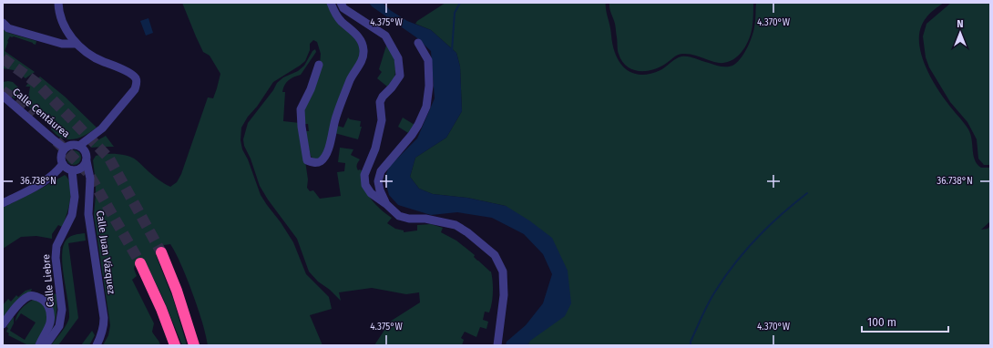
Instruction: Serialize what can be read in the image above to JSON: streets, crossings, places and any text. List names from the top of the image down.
{
  "streets": {
    "street": ["Calle Centáurea", "Calle Juan Vázquez", "Calle Liebre"]
  },
  "crossings": [
    ["Calle Centáurea", "Calle Juan Vázquez"],
    ["Calle Centáurea", "Calle Liebre"],
    ["Calle Juan Vázquez", "Calle Liebre"]
  ],
  "scale_bar": "100 m",
  "north": "top",
  "coordinates": ["4.375°W", "4.370°W", "36.738°N"]
}
